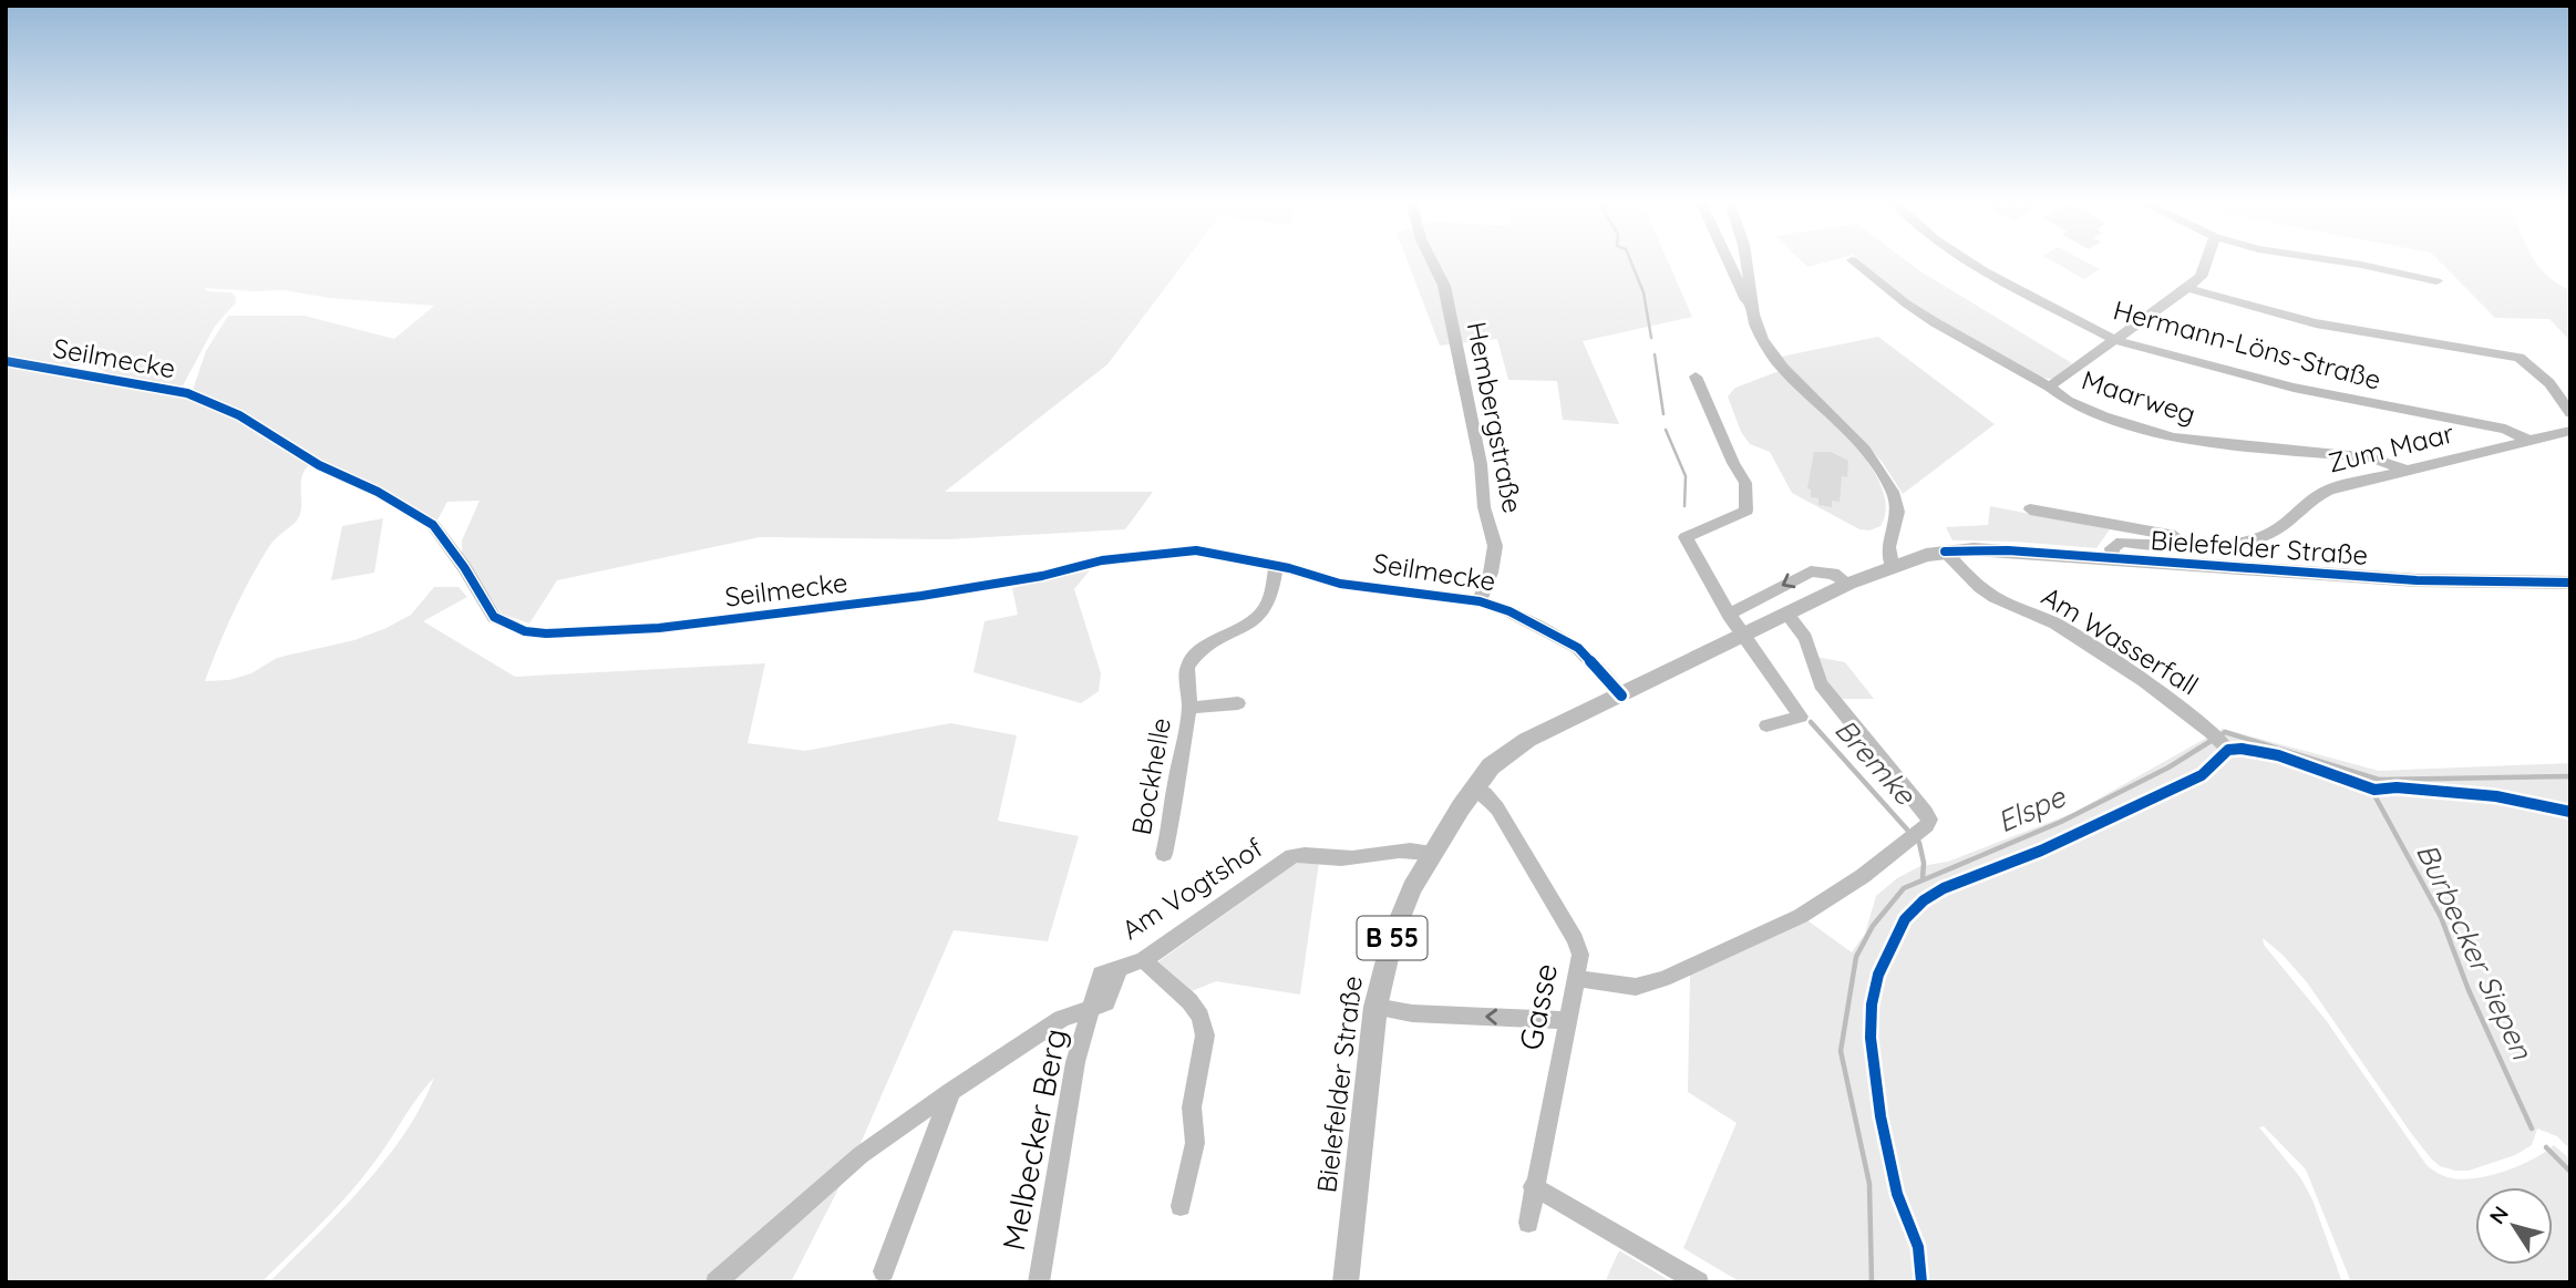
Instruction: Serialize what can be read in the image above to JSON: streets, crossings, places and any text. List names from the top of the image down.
{
  "streets": {
    "main road": ["Bielefelder Straße", "B 55"],
    "street": [
      "Hermann-Löns-Straße",
      "Seilmecke",
      "Maarweg",
      "Hembergstraße",
      "Zum Maar",
      "Am Wasserfall",
      "Bockhelle",
      "Am Vogtshof",
      "Gasse",
      "Melbecker Berg"
    ]
  },
  "crossings": [
    ["Hermann-Löns-Straße", "Zum Maar"],
    ["Seilmecke", "Hembergstraße"],
    ["Seilmecke", "Bielefelder Straße"],
    ["Seilmecke", "Bockhelle"],
    ["Maarweg", "Zum Maar"],
    ["Zum Maar", "Bielefelder Straße"],
    ["Bielefelder Straße", "Am Wasserfall"],
    ["Bielefelder Straße", "Am Vogtshof"],
    ["Bielefelder Straße", "Gasse"],
    ["Am Vogtshof", "Melbecker Berg"]
  ],
  "water": ["Bremke", "Elspe", "Burbecker Siepen"],
  "north": "top left"
}
